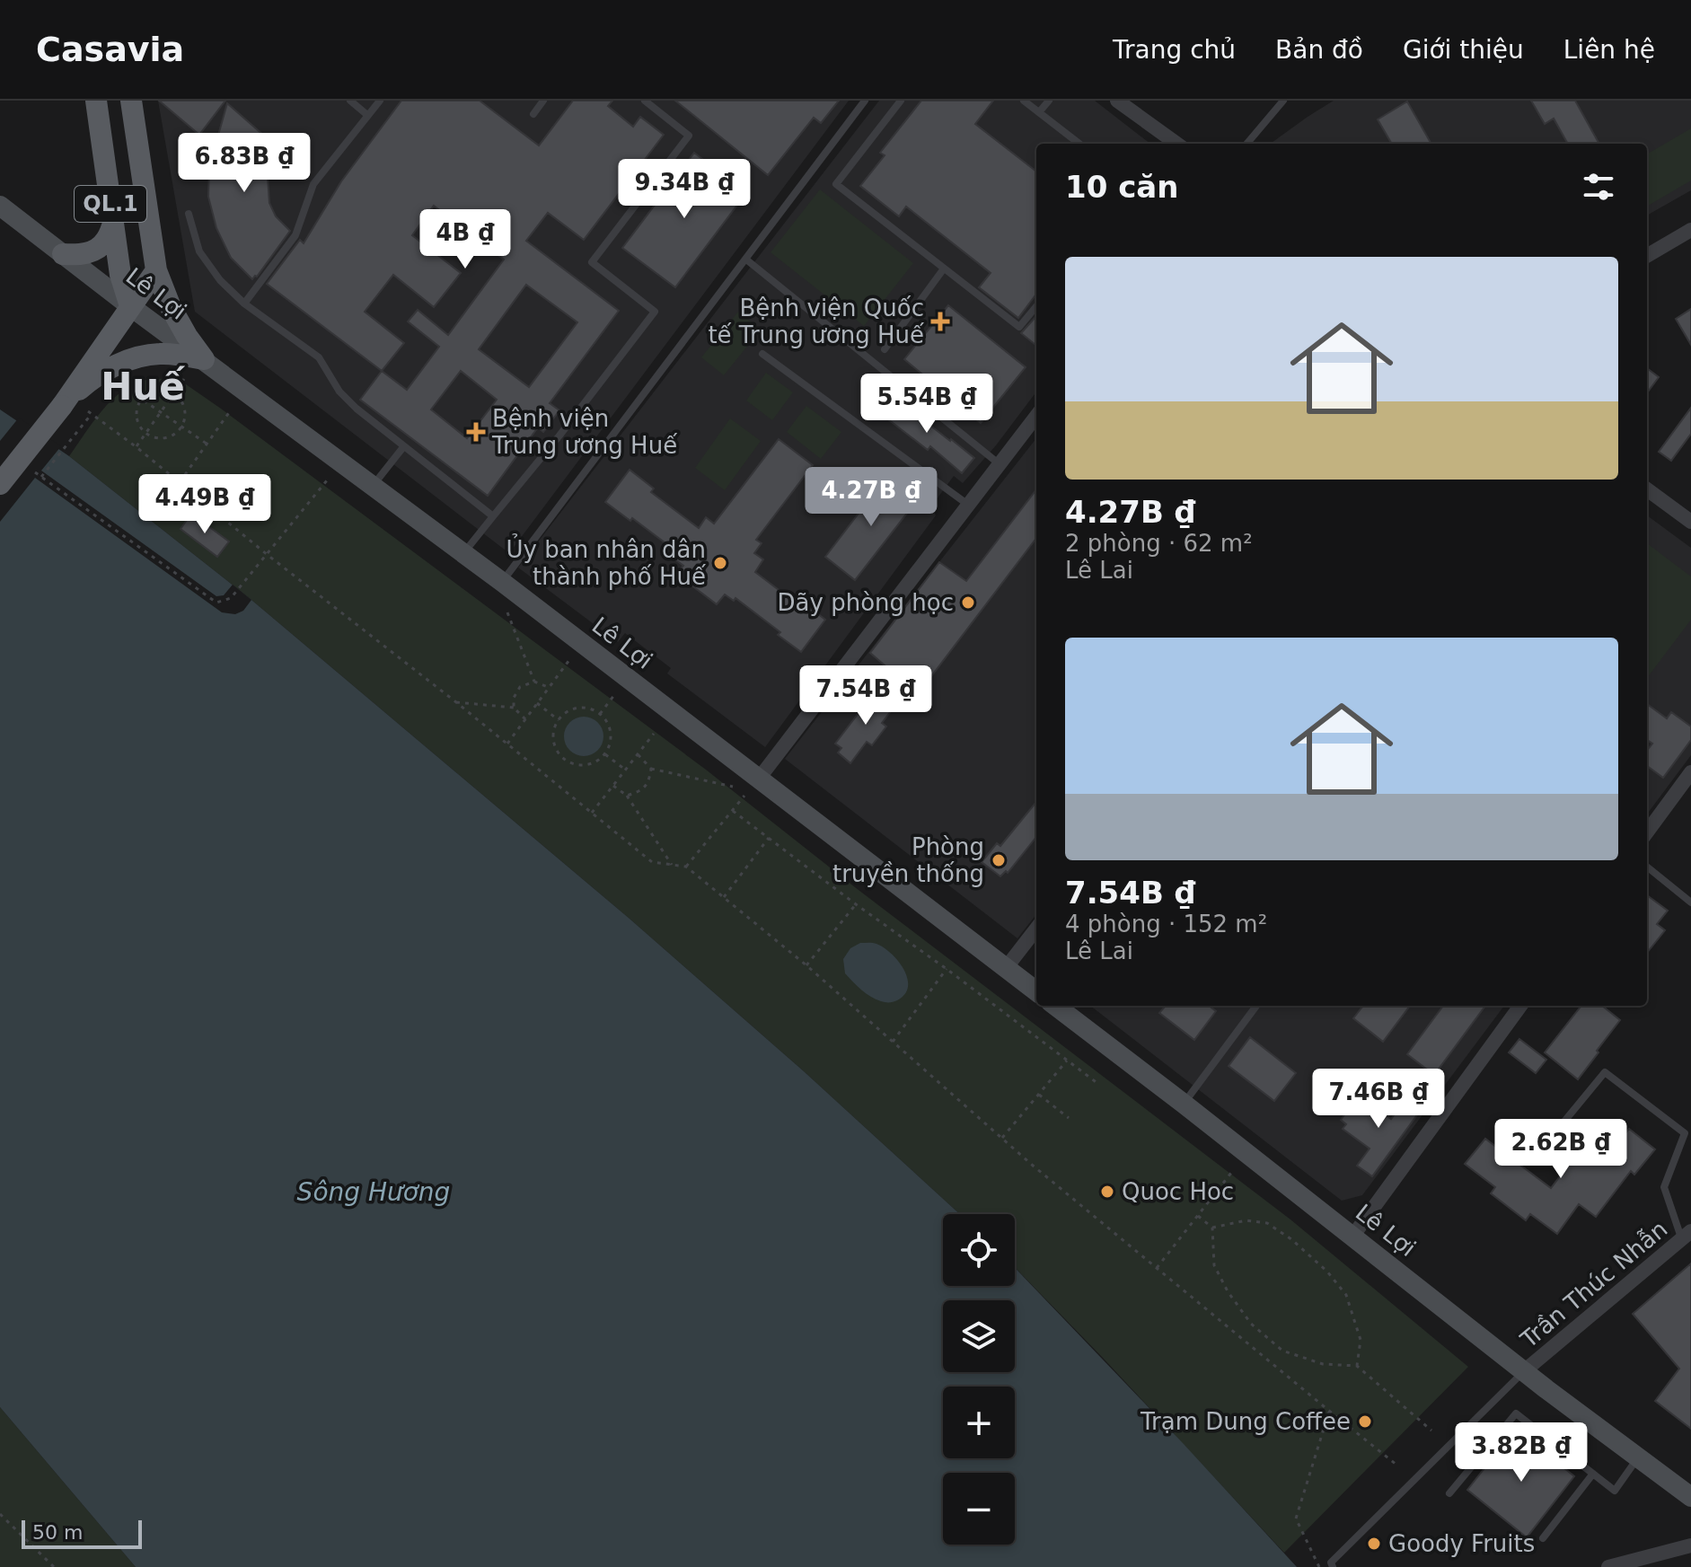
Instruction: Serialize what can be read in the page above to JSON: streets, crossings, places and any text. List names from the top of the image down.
{
  "streets": {
    "main road": ["QL.1", "Lê Lợi"],
    "street": ["Trần Thúc Nhẫn"]
  },
  "crossings": [
    ["QL.1", "Lê Lợi"],
    ["Lê Lợi", "Trần Thúc Nhẫn"]
  ],
  "districts": ["Huế"],
  "water": ["Sông Hương"],
  "places": {
    "health": ["Bệnh viện Quốc tế Trung ương Huế", "Bệnh viện Trung ương Huế"],
    "other": [
      "Ủy ban nhân dân thành phố Huế",
      "Dãy phòng học",
      "Phòng truyền thống",
      "Quoc Hoc",
      "Trạm Dung Coffee",
      "Goody Fruits"
    ]
  },
  "scale_bar": "50 m",
  "page": {
    "header": "Casavia",
    "nav": [
      "Trang chủ",
      "Bản đồ",
      "Giới thiệu",
      "Liên hệ"
    ],
    "price": [
      "6.83B ₫",
      "9.34B ₫",
      "4B ₫",
      "5.54B ₫",
      "4.27B ₫",
      "4.49B ₫",
      "7.54B ₫",
      "7.46B ₫",
      "2.62B ₫",
      "3.82B ₫"
    ],
    "heading": "10 căn",
    "list": [
      {
        "name": "4.27B ₫",
        "note": "2 phòng · 62 m² · Lê Lai"
      },
      {
        "name": "7.54B ₫",
        "note": "4 phòng · 152 m² · Lê Lai"
      }
    ],
    "map_buttons": ["+", "−"],
    "scale": "50 m"
  }
}
